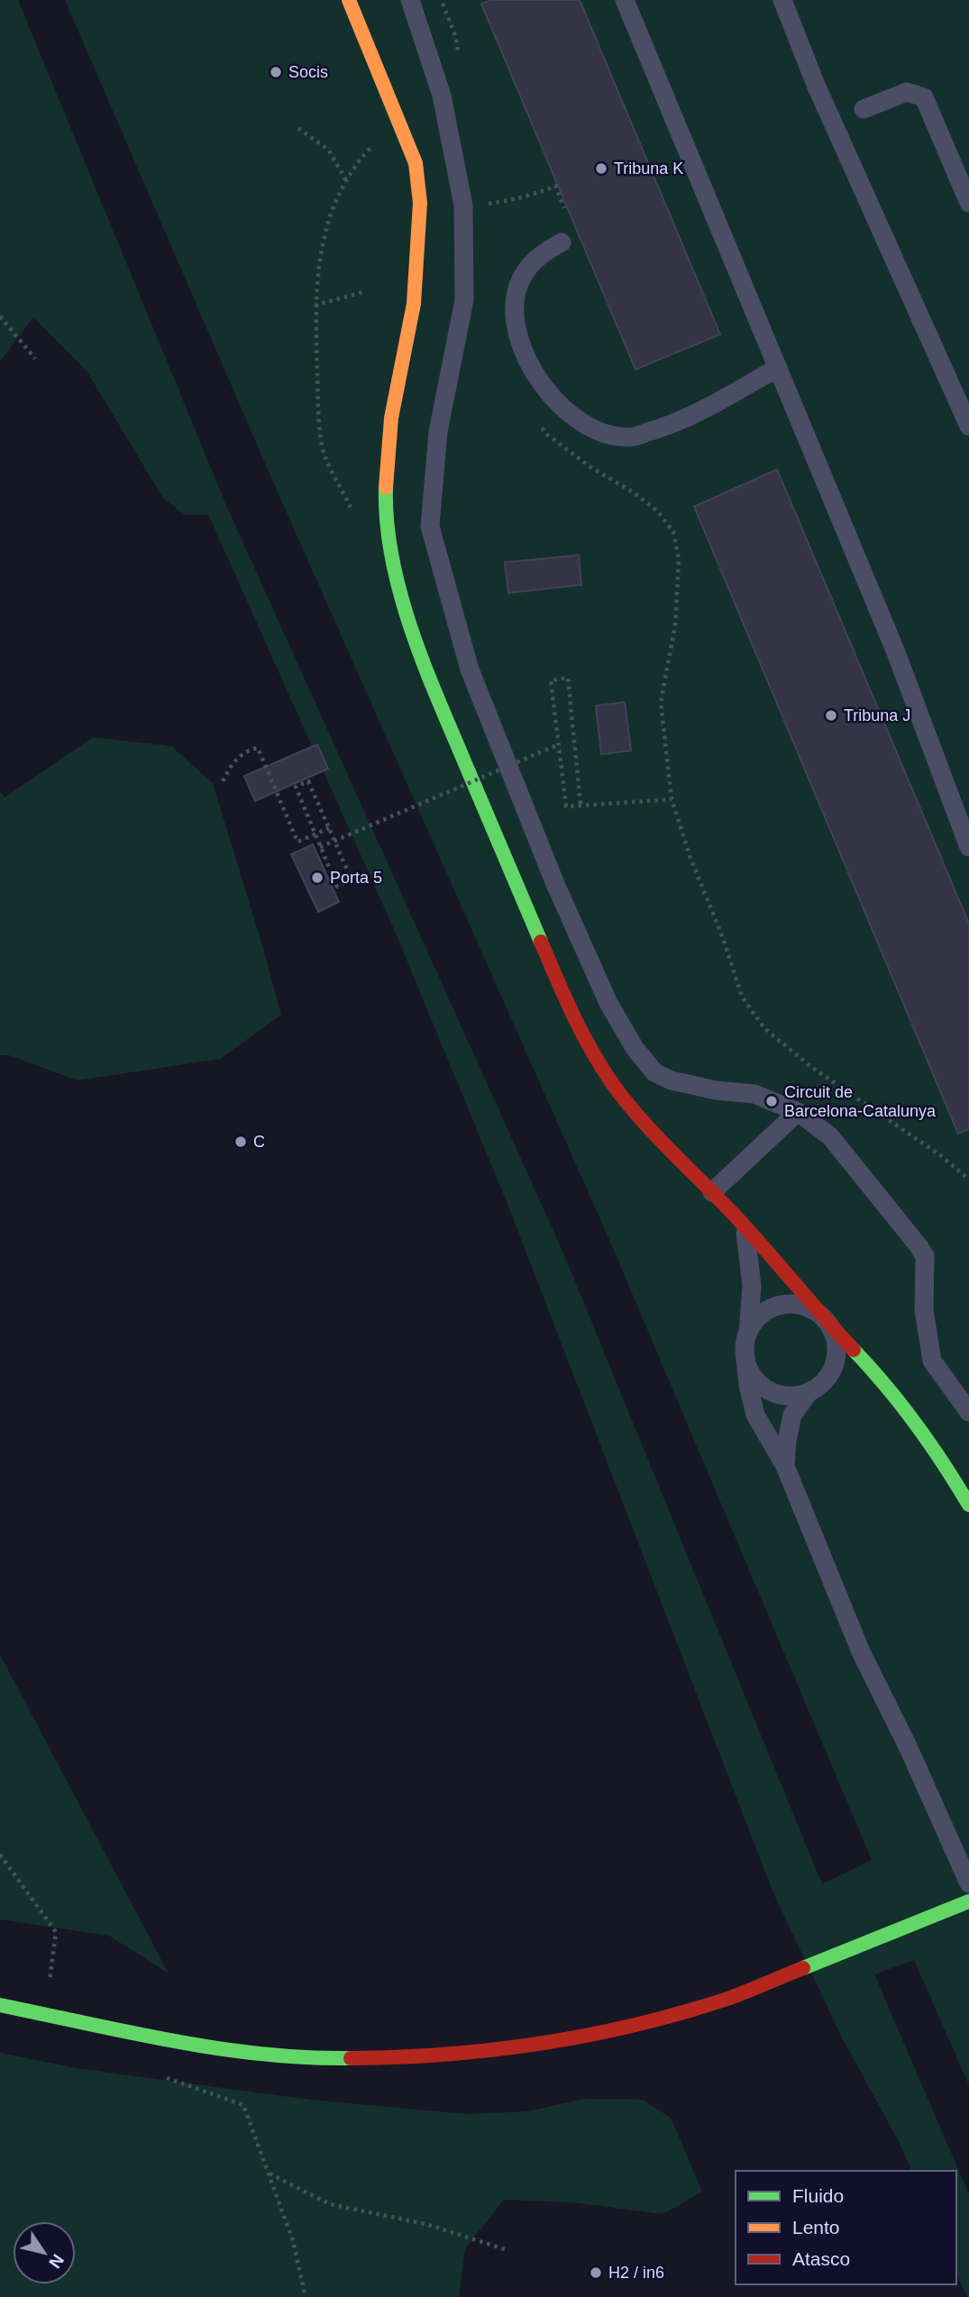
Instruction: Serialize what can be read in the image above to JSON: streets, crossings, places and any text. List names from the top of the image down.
{
  "places": [
    "Socis",
    "Tribuna K",
    "Tribuna J",
    "Porta 5",
    "Circuit de Barcelona-Catalunya",
    "C",
    "H2 / in6"
  ],
  "legend": ["Fluido", "Lento", "Atasco"],
  "north": "bottom right"
}
